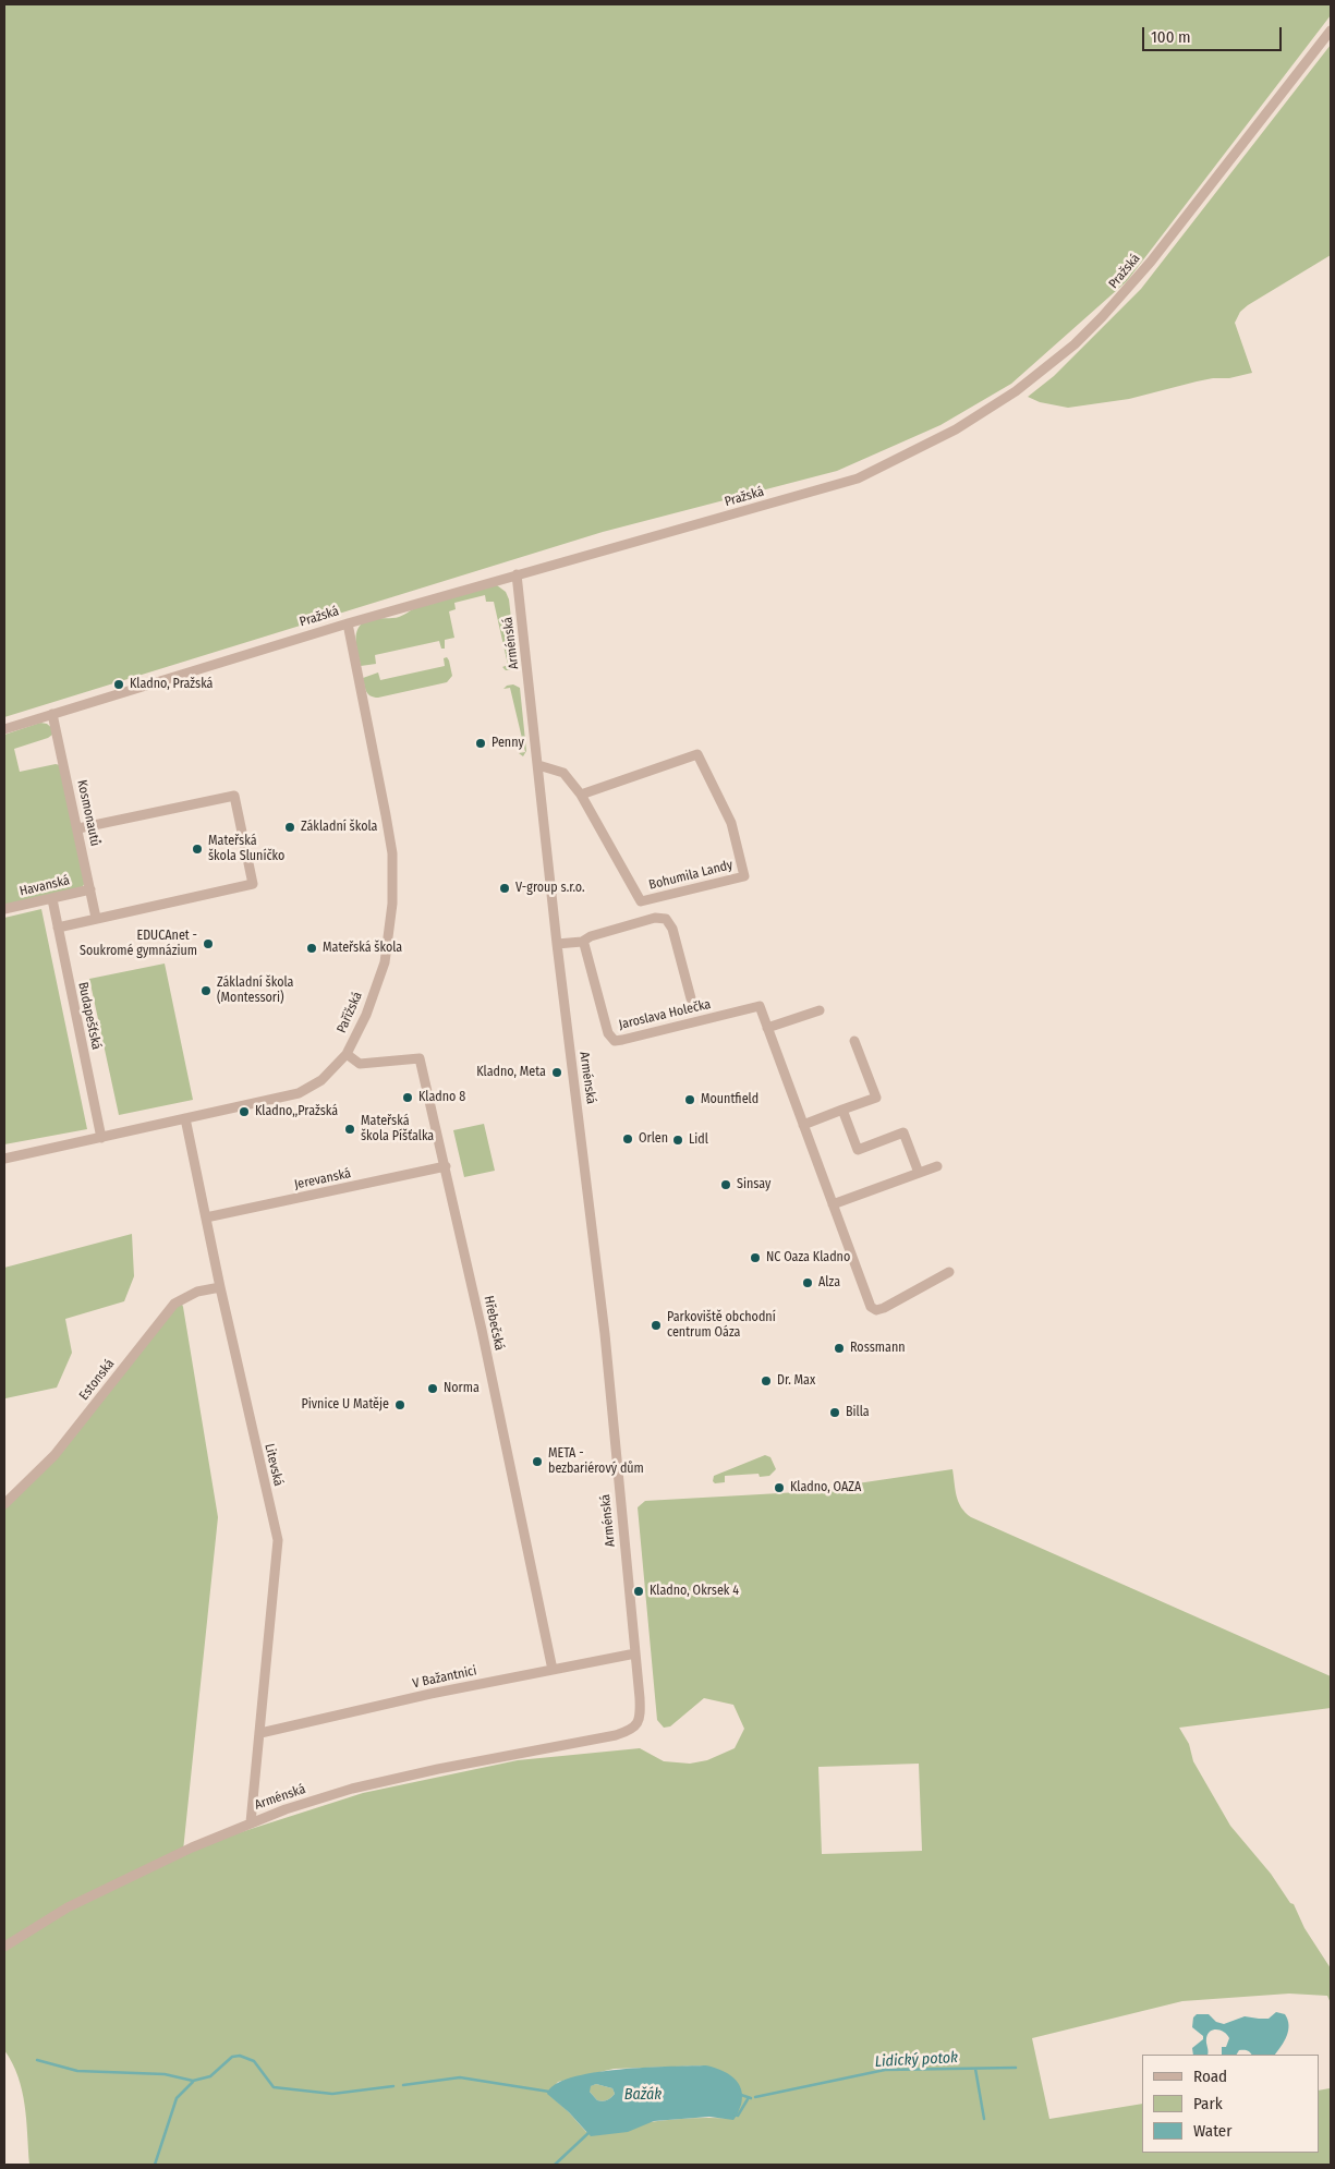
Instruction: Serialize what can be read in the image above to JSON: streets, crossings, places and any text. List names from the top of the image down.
{
  "streets": {
    "street": [
      "Pražská",
      "Arménská",
      "Kosmonautů",
      "Bohumila Landy",
      "Havanská",
      "Pařížská",
      "Jaroslava Holečka",
      "Budapešťská",
      "Jerevanská",
      "Hřebečská",
      "Estonská",
      "Litevská",
      "V Bažantnici"
    ]
  },
  "crossings": [
    ["Pražská", "Arménská"],
    ["Pražská", "Kosmonautů"],
    ["Pražská", "Pařížská"],
    ["Arménská", "Bohumila Landy"],
    ["Arménská", "Jaroslava Holečka"],
    ["Arménská", "Litevská"],
    ["Arménská", "V Bažantnici"],
    ["Kosmonautů", "Havanská"],
    ["Havanská", "Budapešťská"],
    ["Pařížská", "Budapešťská"],
    ["Pařížská", "Hřebečská"],
    ["Pařížská", "Litevská"],
    ["Jerevanská", "Hřebečská"],
    ["Jerevanská", "Litevská"],
    ["Hřebečská", "V Bažantnici"],
    ["Estonská", "Litevská"],
    ["Litevská", "V Bažantnici"]
  ],
  "water": ["Lidický potok", "Bažák"],
  "places": [
    "Kladno, Pražská",
    "Penny",
    "Základní škola",
    "Mateřská škola Sluníčko",
    "V-group s.r.o.",
    "EDUCAnet - Soukromé gymnázium",
    "Mateřská škola",
    "Základní škola (Montessori)",
    "Kladno, Meta",
    "Kladno 8",
    "Mountfield",
    "Kladno,,Pražská",
    "Mateřská škola Píšťalka",
    "Orlen",
    "Lidl",
    "Sinsay",
    "NC Oaza Kladno",
    "Alza",
    "Parkoviště obchodní centrum Oáza",
    "Rossmann",
    "Dr. Max",
    "Norma",
    "Pivnice U Matěje",
    "Billa",
    "META - bezbariérový dům",
    "Kladno, OAZA",
    "Kladno, Okrsek 4"
  ],
  "legend": ["Road", "Park", "Water"],
  "scale_bar": "100 m"
}
